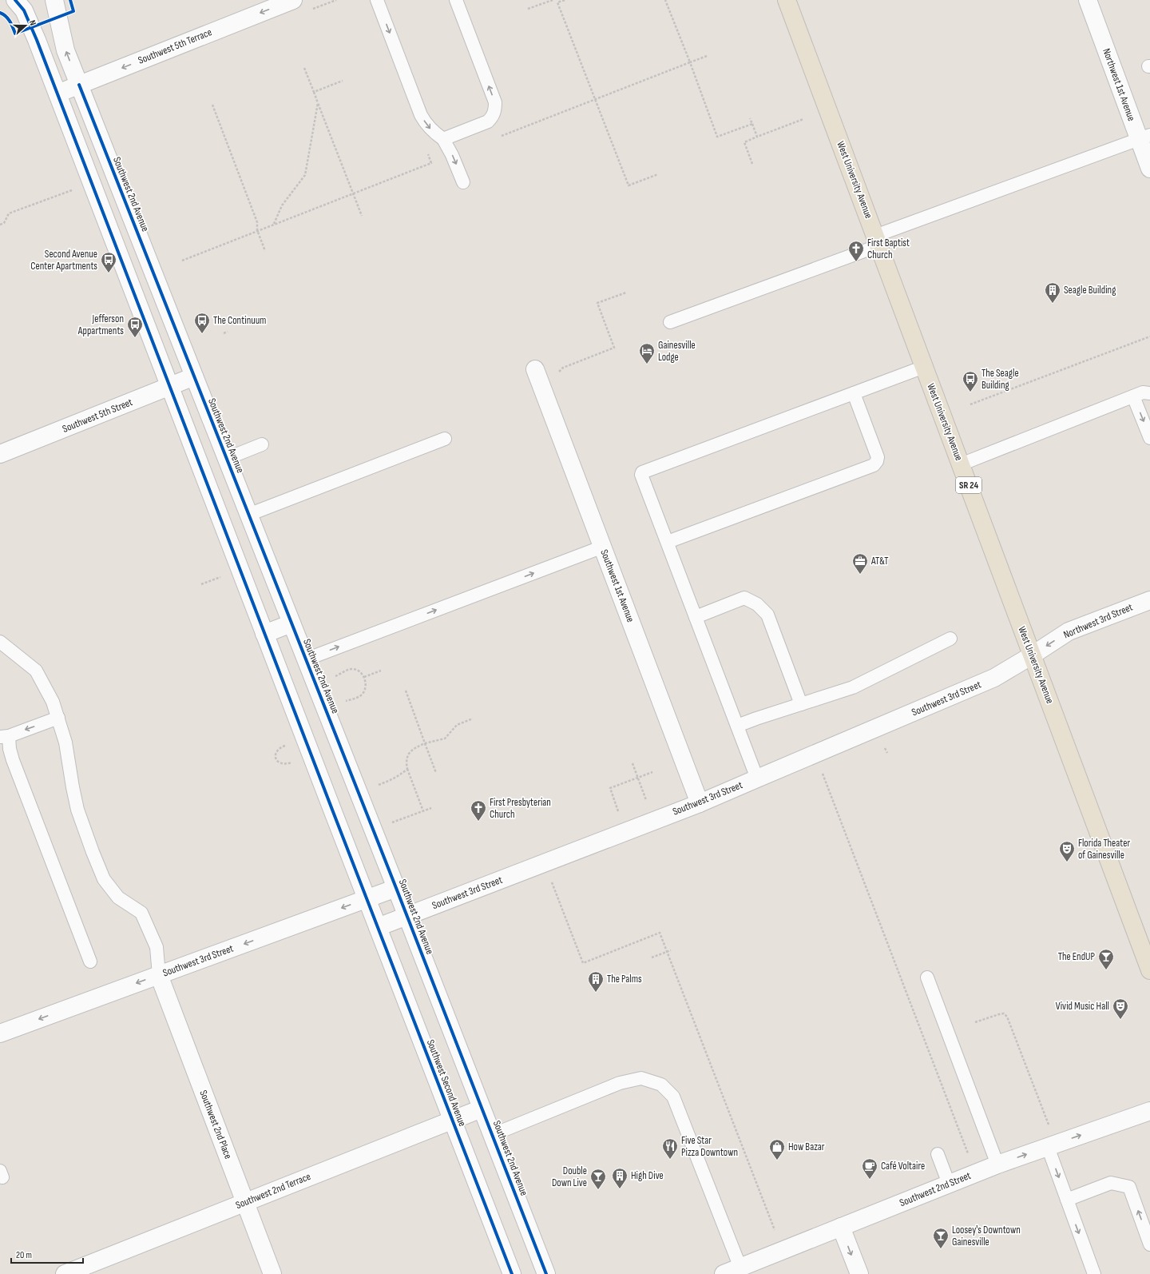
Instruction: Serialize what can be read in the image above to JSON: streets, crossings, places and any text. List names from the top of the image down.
{
  "streets": {
    "main road": ["West University Avenue", "SR 24"],
    "street": [
      "Southwest 5th Terrace",
      "Northwest 1st Avenue",
      "Southwest 2nd Avenue",
      "Southwest 5th Street",
      "Southwest 1st Avenue",
      "Northwest 3rd Street",
      "Southwest 3rd Street",
      "Southwest Second Avenue",
      "Southwest 2nd Place",
      "Southwest 2nd Street",
      "Southwest 2nd Terrace"
    ]
  },
  "crossings": [
    ["Southwest 5th Terrace", "Southwest 2nd Avenue"],
    ["West University Avenue", "Northwest 3rd Street"],
    ["West University Avenue", "Southwest 3rd Street"],
    ["Southwest 2nd Avenue", "Southwest 5th Street"],
    ["Southwest 2nd Avenue", "Southwest 3rd Street"],
    ["Southwest 2nd Avenue", "Southwest 2nd Terrace"],
    ["Southwest 1st Avenue", "Southwest 3rd Street"],
    ["Northwest 3rd Street", "Southwest 3rd Street"],
    ["Southwest 3rd Street", "Southwest Second Avenue"],
    ["Southwest 3rd Street", "Southwest 2nd Place"],
    ["Southwest Second Avenue", "Southwest 2nd Terrace"],
    ["Southwest 2nd Place", "Southwest 2nd Terrace"]
  ],
  "one_way": ["Southwest 5th Terrace", "Northwest 3rd Street", "Southwest 2nd Street"],
  "places": {
    "church": ["First Baptist Church", "First Presbyterian Church"],
    "bus stop": [
      "Second Avenue Center Apartments",
      "The Continuum",
      "Jefferson Appartments",
      "The Seagle Building"
    ],
    "building": ["Seagle Building", "The Palms", "High Dive"],
    "hotel": ["Gainesville Lodge"],
    "office": ["AT&T"],
    "theatre": ["Florida Theater of Gainesville", "Vivid Music Hall"],
    "bar": ["The EndUP", "Double Down Live", "Loosey's Downtown Gainesville"],
    "restaurant": ["Five Star Pizza Downtown"],
    "shop": ["How Bazar"],
    "cafe": ["Café Voltaire"]
  },
  "scale_bar": "20 m",
  "north": "right"
}
